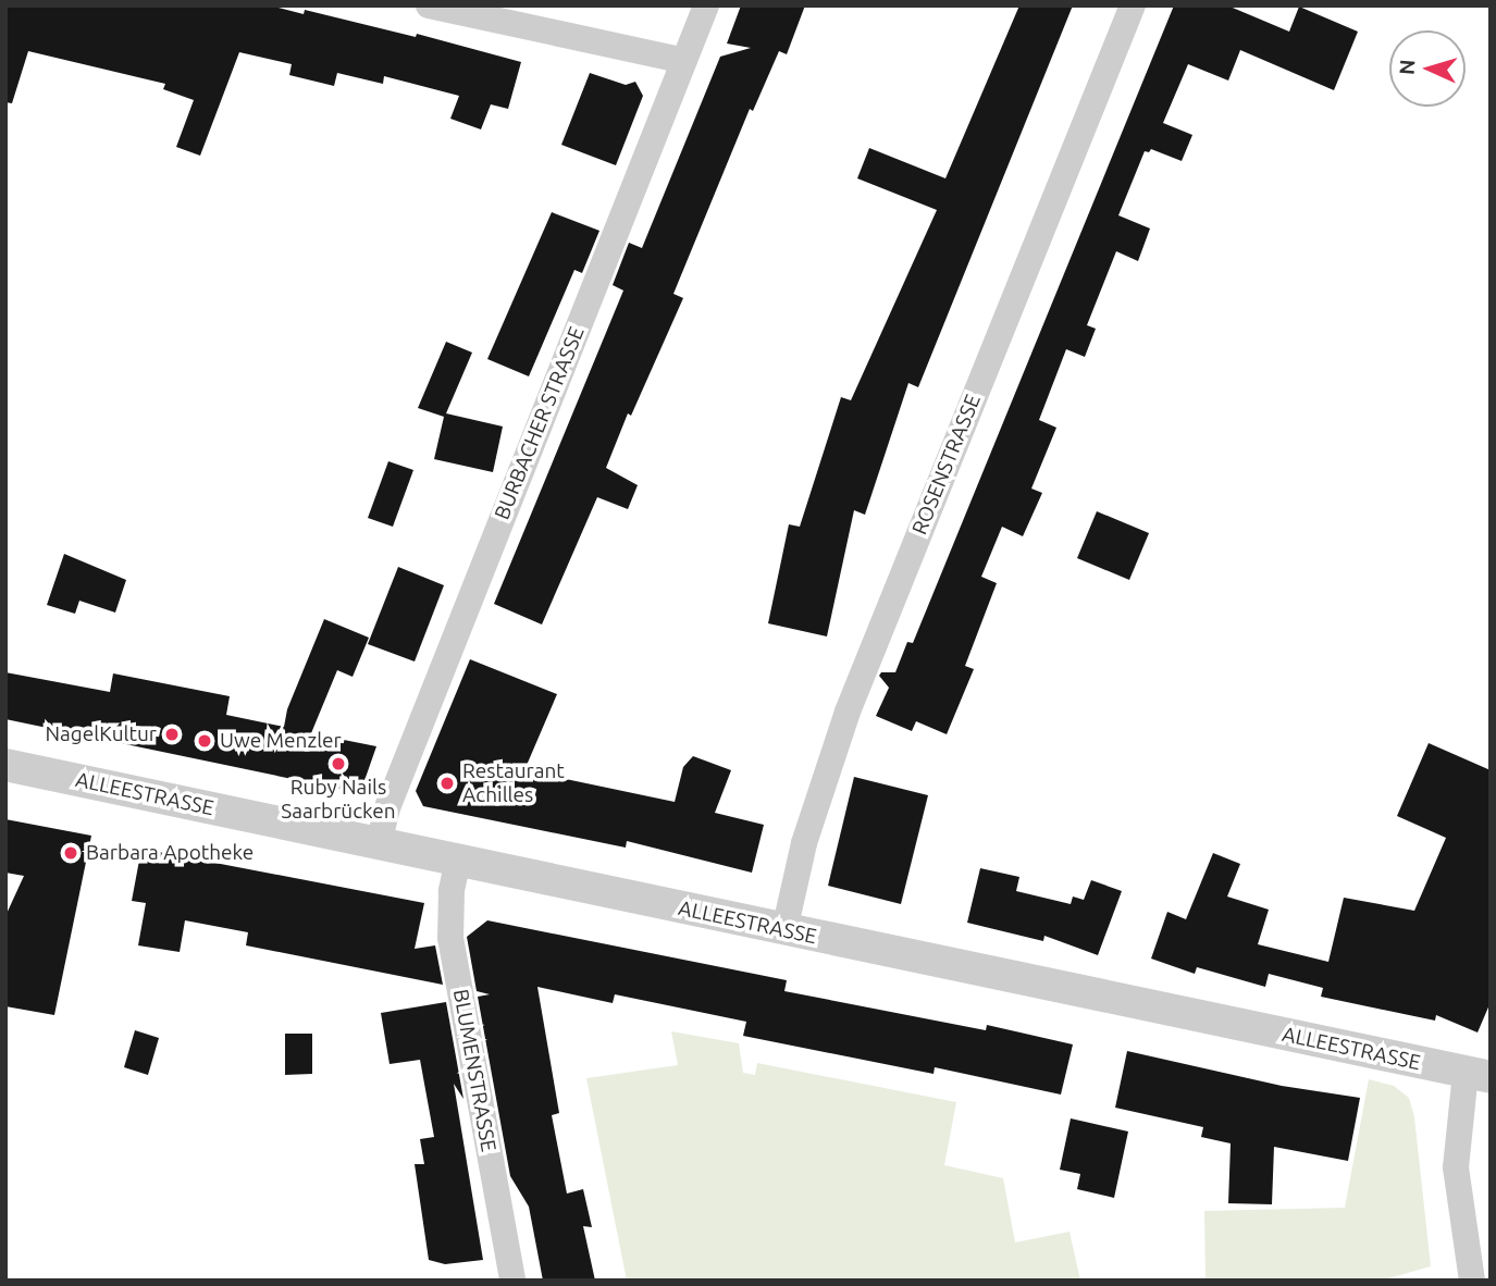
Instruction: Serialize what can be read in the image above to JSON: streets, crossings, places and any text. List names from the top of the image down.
{
  "streets": {
    "street": [
      "BURBACHER STRASSE",
      "ROSENSTRASSE",
      "ALLEESTRASSE",
      "BLUMENSTRASSE"
    ]
  },
  "crossings": [
    ["BURBACHER STRASSE", "ALLEESTRASSE"],
    ["ROSENSTRASSE", "ALLEESTRASSE"],
    ["ALLEESTRASSE", "BLUMENSTRASSE"]
  ],
  "places": [
    "NagelKultur",
    "Uwe Menzler",
    "Ruby Nails Saarbrücken",
    "Restaurant Achilles",
    "Barbara Apotheke"
  ],
  "north": "left"
}
